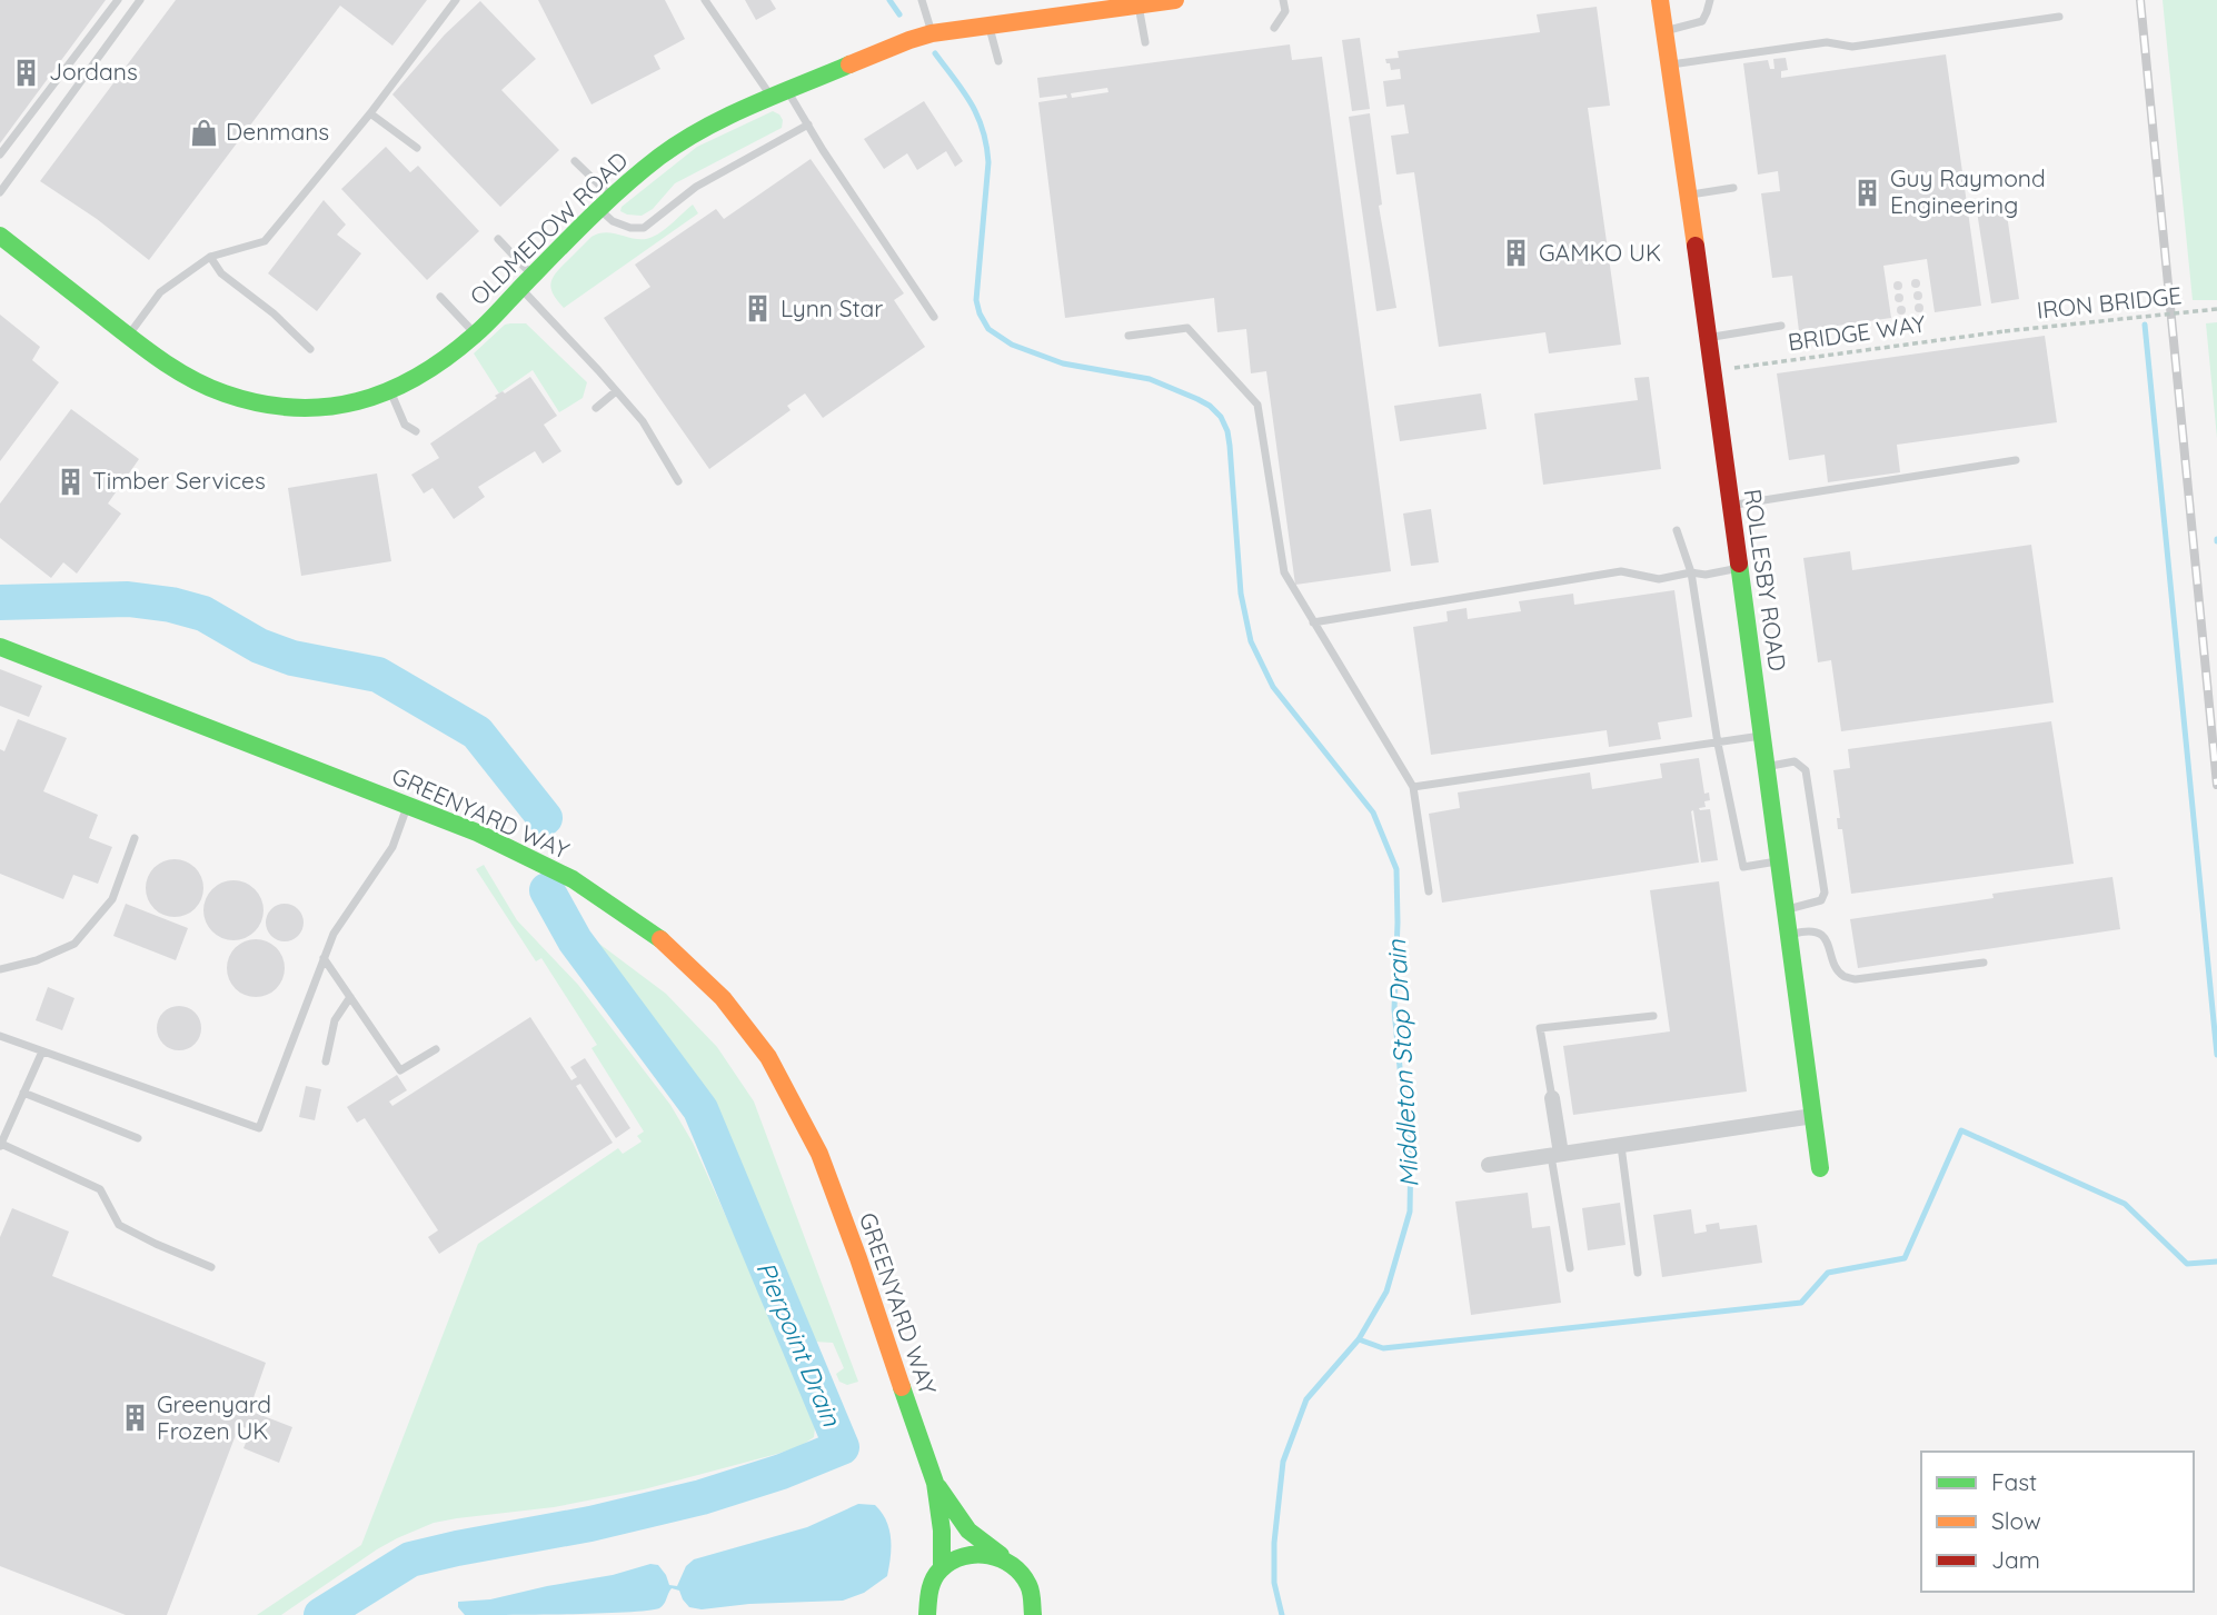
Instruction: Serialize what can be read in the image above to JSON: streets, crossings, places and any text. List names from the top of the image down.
{
  "streets": {
    "street": ["OLDMEDOW ROAD", "ROLLESBY ROAD", "GREENYARD WAY"],
    "path": ["IRON BRIDGE", "BRIDGE WAY"]
  },
  "crossings": [
    ["IRON BRIDGE", "BRIDGE WAY"],
    ["BRIDGE WAY", "ROLLESBY ROAD"]
  ],
  "water": ["Middleton Stop Drain", "Pierpoint Drain"],
  "places": {
    "building": [
      "Jordans",
      "Guy Raymond Engineering",
      "GAMKO UK",
      "Lynn Star",
      "Timber Services",
      "Greenyard Frozen UK"
    ],
    "shop": ["Denmans"]
  },
  "legend": ["Fast", "Slow", "Jam"]
}
